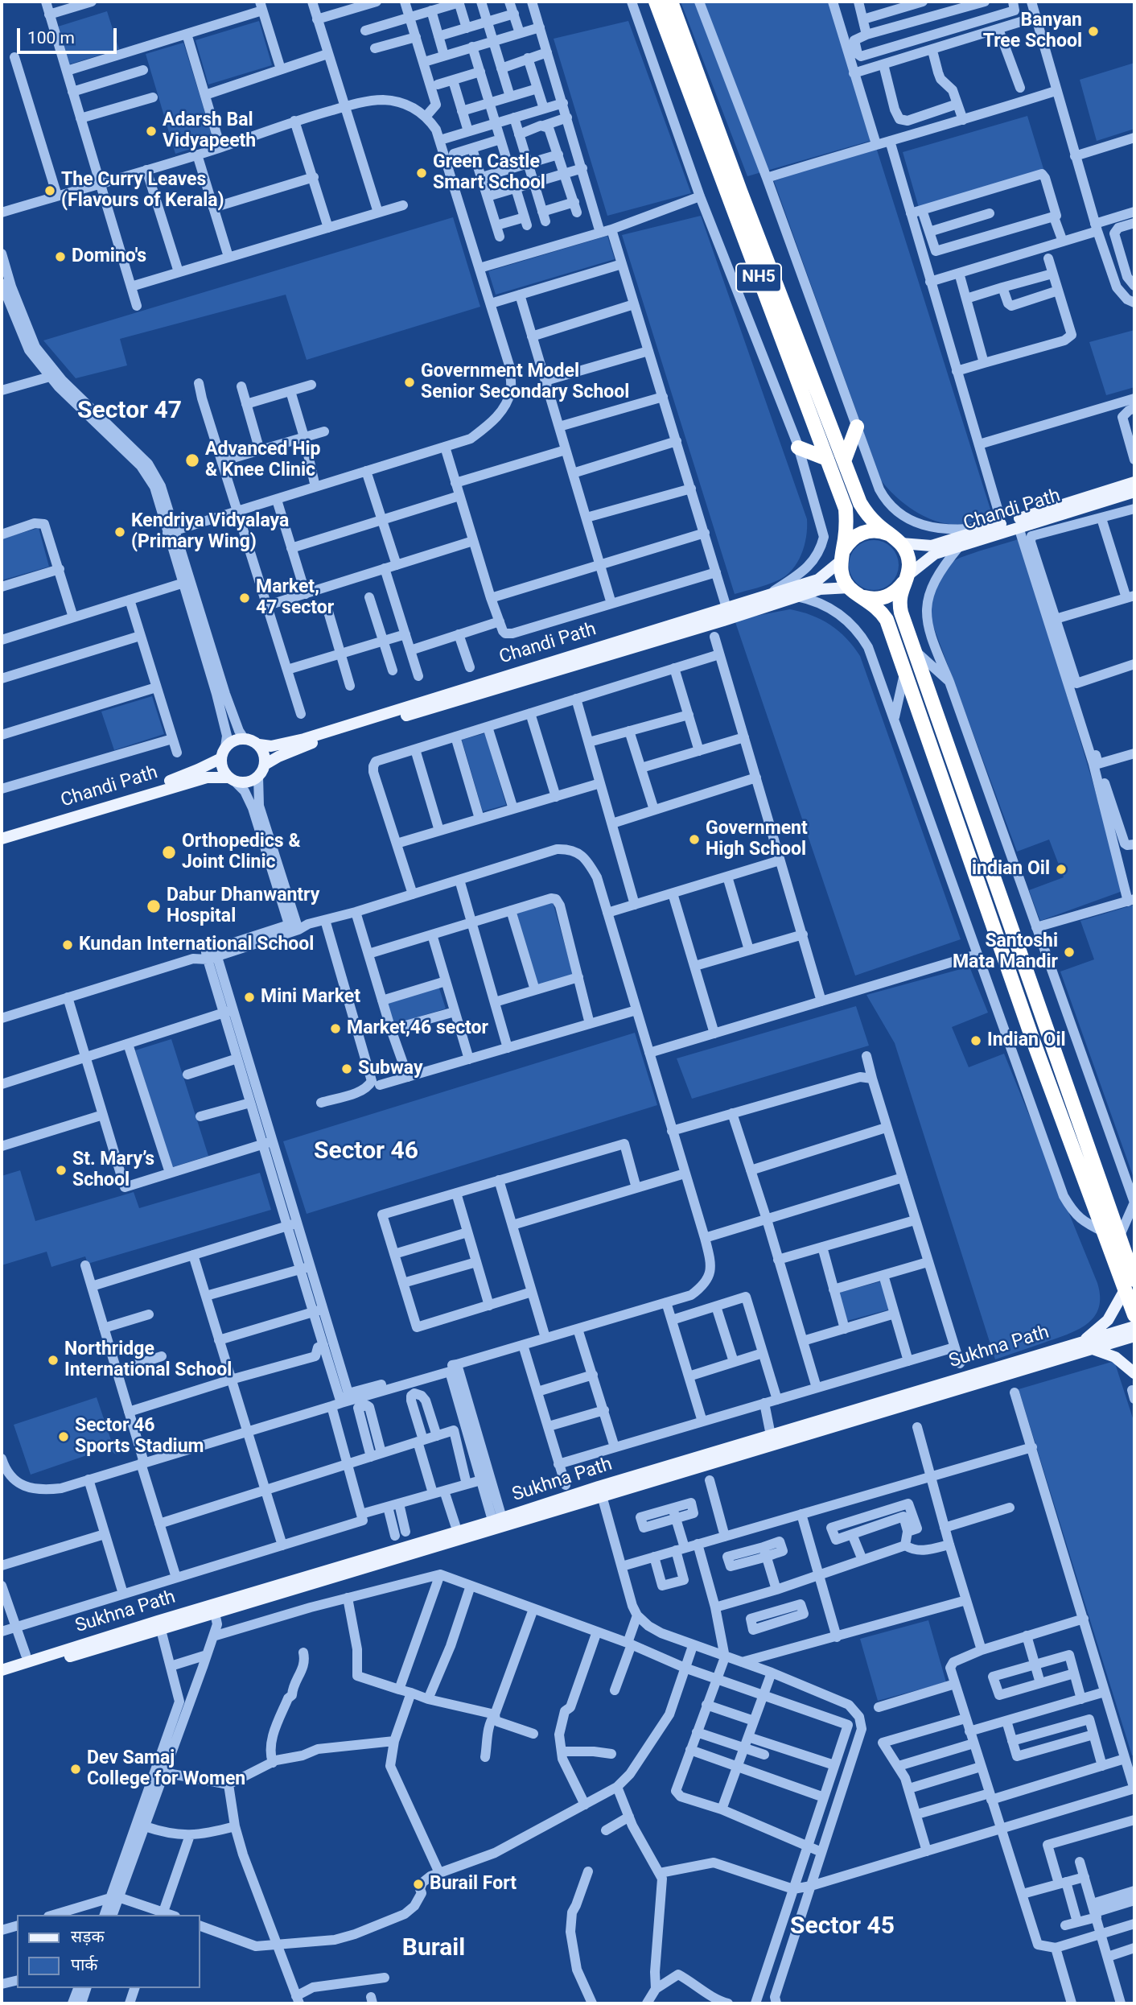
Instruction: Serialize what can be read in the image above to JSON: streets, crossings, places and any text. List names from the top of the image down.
{
  "streets": {
    "highway": ["NH5"],
    "main road": ["Chandi Path", "Sukhna Path"]
  },
  "crossings": [
    ["NH5", "Chandi Path"]
  ],
  "districts": [
    "Sector 47",
    "Sector 46",
    "Sector 45",
    "Burail"
  ],
  "places": [
    "Banyan Tree School",
    "Adarsh Bal Vidyapeeth",
    "Green Castle Smart School",
    "The Curry Leaves (Flavours of Kerala)",
    "Domino's",
    "Government Model Senior Secondary School",
    "Advanced Hip & Knee Clinic",
    "Kendriya Vidyalaya (Primary Wing)",
    "Market, 47 sector",
    "Government High School",
    "Orthopedics & Joint Clinic",
    "indian Oil",
    "Dabur Dhanwantry Hospital",
    "Kundan International School",
    "Santoshi Mata Mandir",
    "Mini Market",
    "Market,46 sector",
    "Indian Oil",
    "Subway",
    "St. Mary’s School",
    "Northridge International School",
    "Sector 46 Sports Stadium",
    "Dev Samaj College for Women",
    "Burail Fort"
  ],
  "legend": ["सड़क", "पार्क"],
  "scale_bar": "100 m"
}
